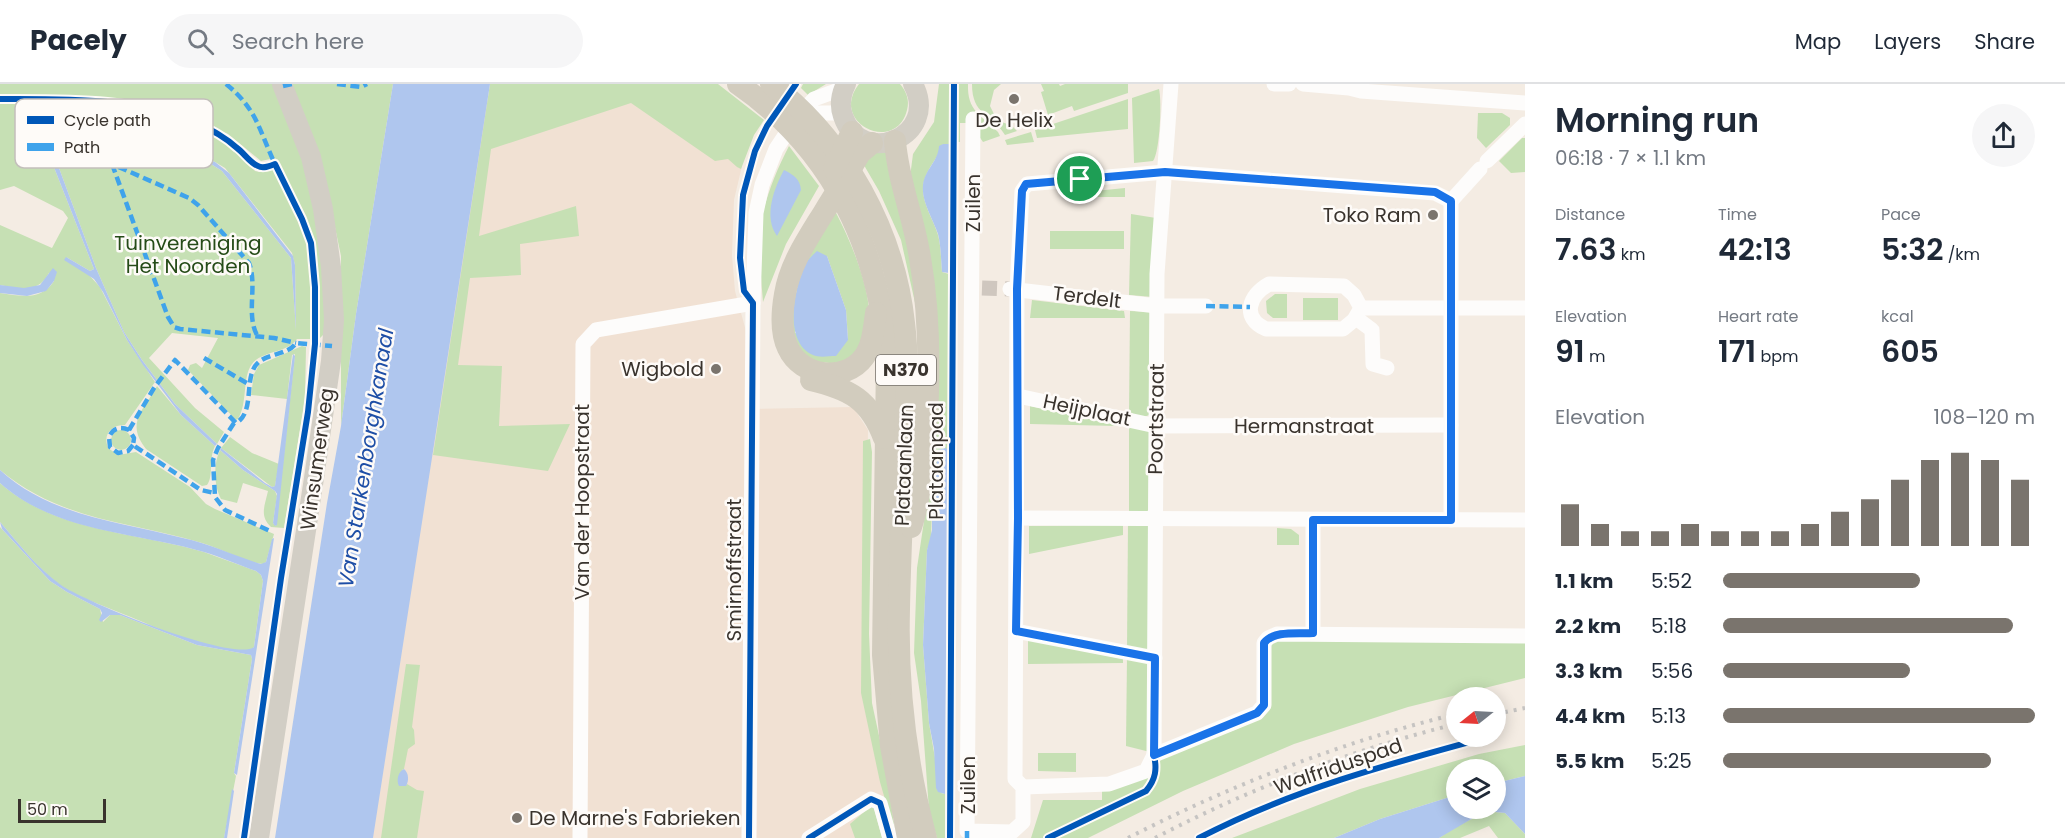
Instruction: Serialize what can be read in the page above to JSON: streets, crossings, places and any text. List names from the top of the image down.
{
  "streets": {
    "highway": ["N370", "Plataanlaan"],
    "main road": ["Winsumerweg"],
    "street": [
      "Zuilen",
      "Terdelt",
      "Heijplaat",
      "Poortstraat",
      "Hermanstraat",
      "Van der Hoopstraat",
      "Smirnoffstraat"
    ],
    "cycle path": ["Plataanpad", "Walfriduspad"]
  },
  "crossings": [
    ["Zuilen", "Terdelt"],
    ["Zuilen", "Heijplaat"],
    ["Zuilen", "Poortstraat"],
    ["Terdelt", "Poortstraat"],
    ["N370", "Plataanlaan"],
    ["Heijplaat", "Poortstraat"],
    ["Heijplaat", "Hermanstraat"],
    ["Poortstraat", "Hermanstraat"],
    ["Van der Hoopstraat", "Smirnoffstraat"]
  ],
  "water": ["Van Starkenborghkanaal"],
  "parks": ["Tuinvereniging Het Noorden"],
  "places": [
    "De Helix",
    "Toko Ram",
    "Wigbold",
    "De Marne's Fabrieken"
  ],
  "legend": ["Cycle path", "Path"],
  "scale_bar": "50 m",
  "north": "left",
  "page": {
    "header": "Pacely",
    "search": "Search here",
    "nav": ["Map", "Layers", "Share"],
    "heading": ["Morning run", "06:18 · 7 × 1.1 km"],
    "stats": [
      ["Distance", "7.63 km"],
      ["Time", "42:13"],
      ["Pace", "5:32 /km"],
      ["Elevation", "91 m"],
      ["Heart rate", "171 bpm"],
      ["kcal", "605"]
    ],
    "chart": ["Elevation", "108–120 m"],
    "list": [
      {
        "name": "1.1 km",
        "note": "5:52"
      },
      {
        "name": "2.2 km",
        "note": "5:18"
      },
      {
        "name": "3.3 km",
        "note": "5:56"
      },
      {
        "name": "4.4 km",
        "note": "5:13"
      },
      {
        "name": "5.5 km",
        "note": "5:25"
      }
    ],
    "scale": "50 m"
  }
}
